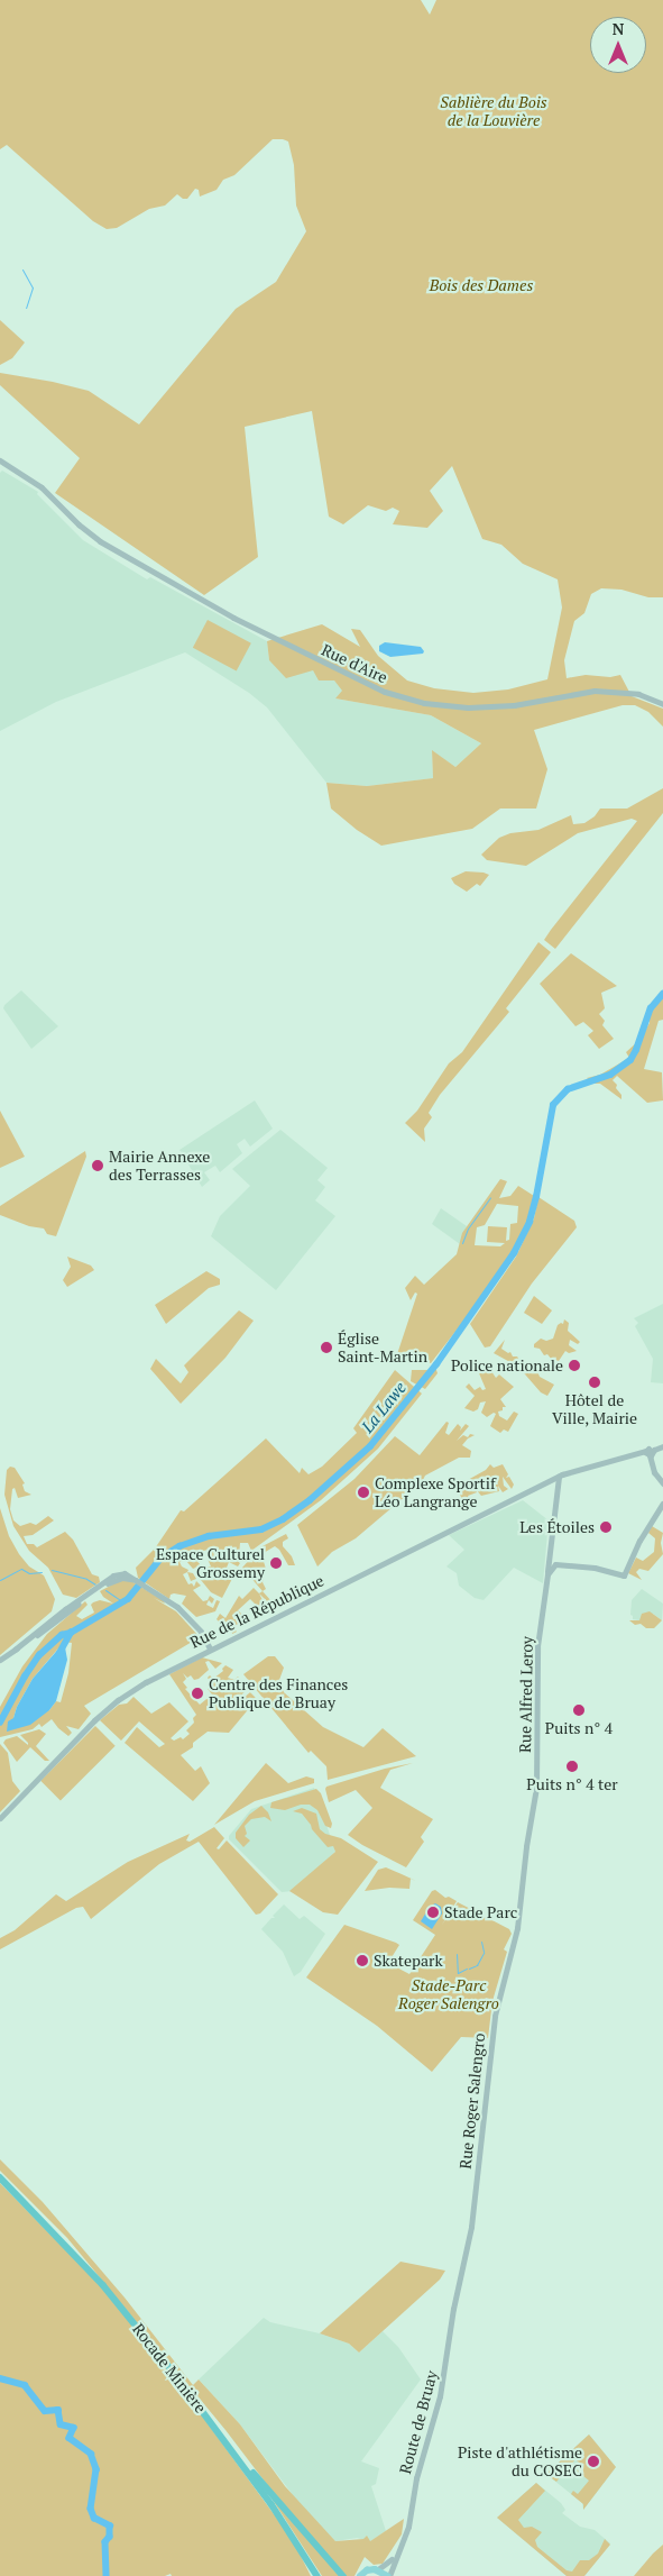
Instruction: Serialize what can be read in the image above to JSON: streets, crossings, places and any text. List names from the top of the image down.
{
  "streets": {
    "highway": ["Rocade Minière"],
    "main road": [
      "Rue d'Aire",
      "Rue de la République",
      "Rue Alfred Leroy",
      "Rue Roger Salengro",
      "Route de Bruay"
    ]
  },
  "crossings": [
    ["Rue de la République", "Rue Alfred Leroy"],
    ["Rue Alfred Leroy", "Rue Roger Salengro"],
    ["Rue Roger Salengro", "Route de Bruay"]
  ],
  "water": ["La Lawe"],
  "parks": ["Sablière du Bois de la Louvière", "Bois des Dames", "Stade-Parc Roger Salengro"],
  "places": [
    "Mairie Annexe des Terrasses",
    "Église Saint-Martin",
    "Police nationale",
    "Hôtel de Ville, Mairie",
    "Complexe Sportif Léo Langrange",
    "Les Étoiles",
    "Espace Culturel Grossemy",
    "Centre des Finances Publique de Bruay",
    "Puits n° 4",
    "Puits n° 4 ter",
    "Stade Parc",
    "Skatepark",
    "Piste d'athlétisme du COSEC"
  ],
  "north": "top"
}
